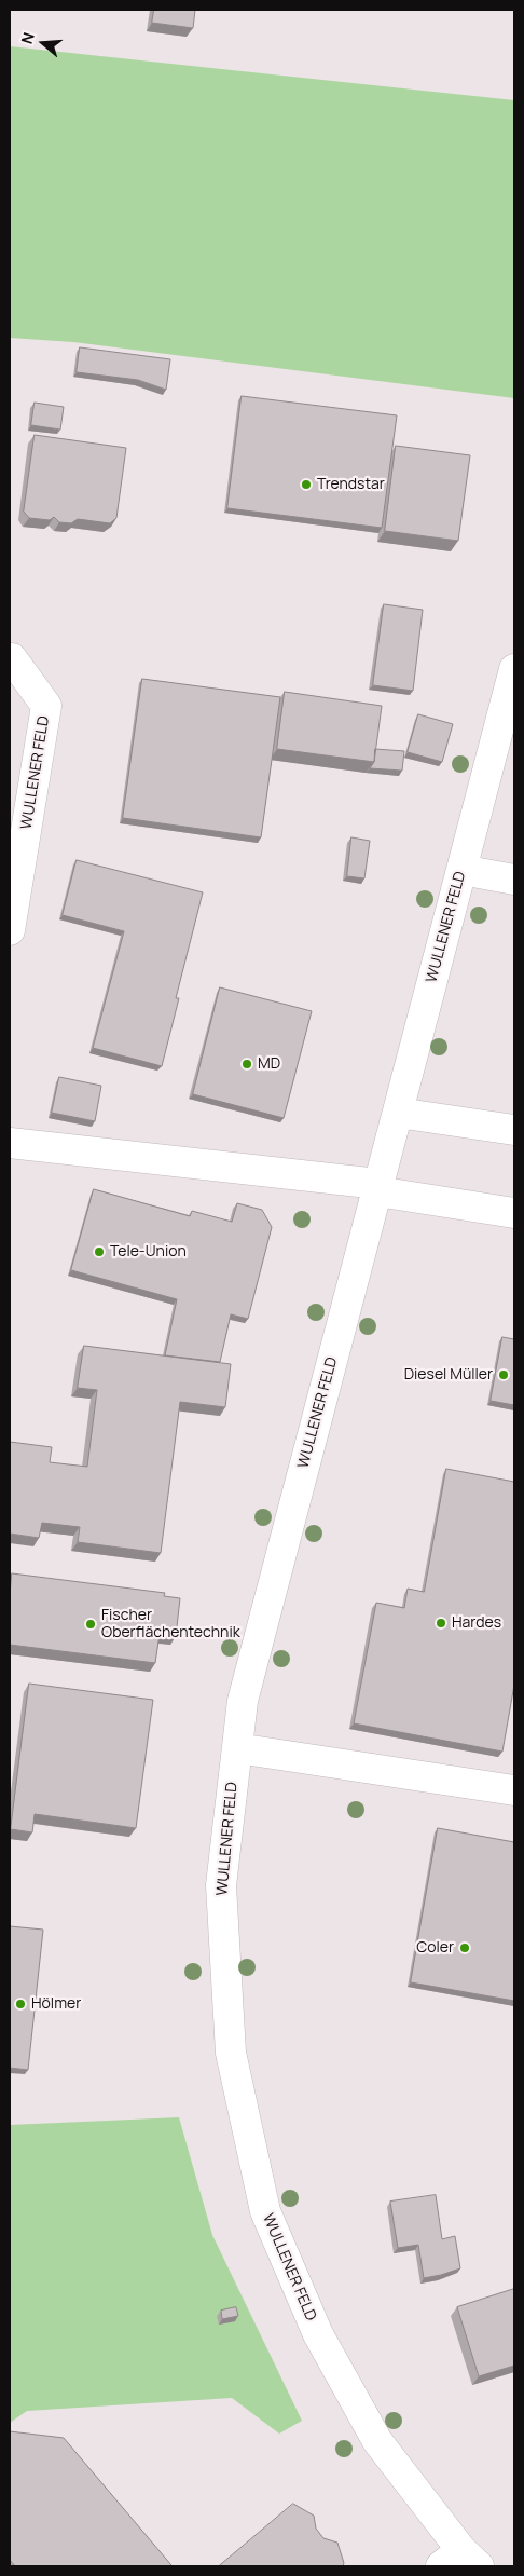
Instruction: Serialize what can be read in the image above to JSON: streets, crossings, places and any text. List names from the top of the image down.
{
  "streets": {
    "street": ["WULLENER FELD"]
  },
  "places": [
    "Trendstar",
    "MD",
    "Tele-Union",
    "Diesel Müller",
    "Hardes",
    "Fischer Oberflächentechnik",
    "Coler",
    "Hölmer"
  ],
  "north": "left"
}
